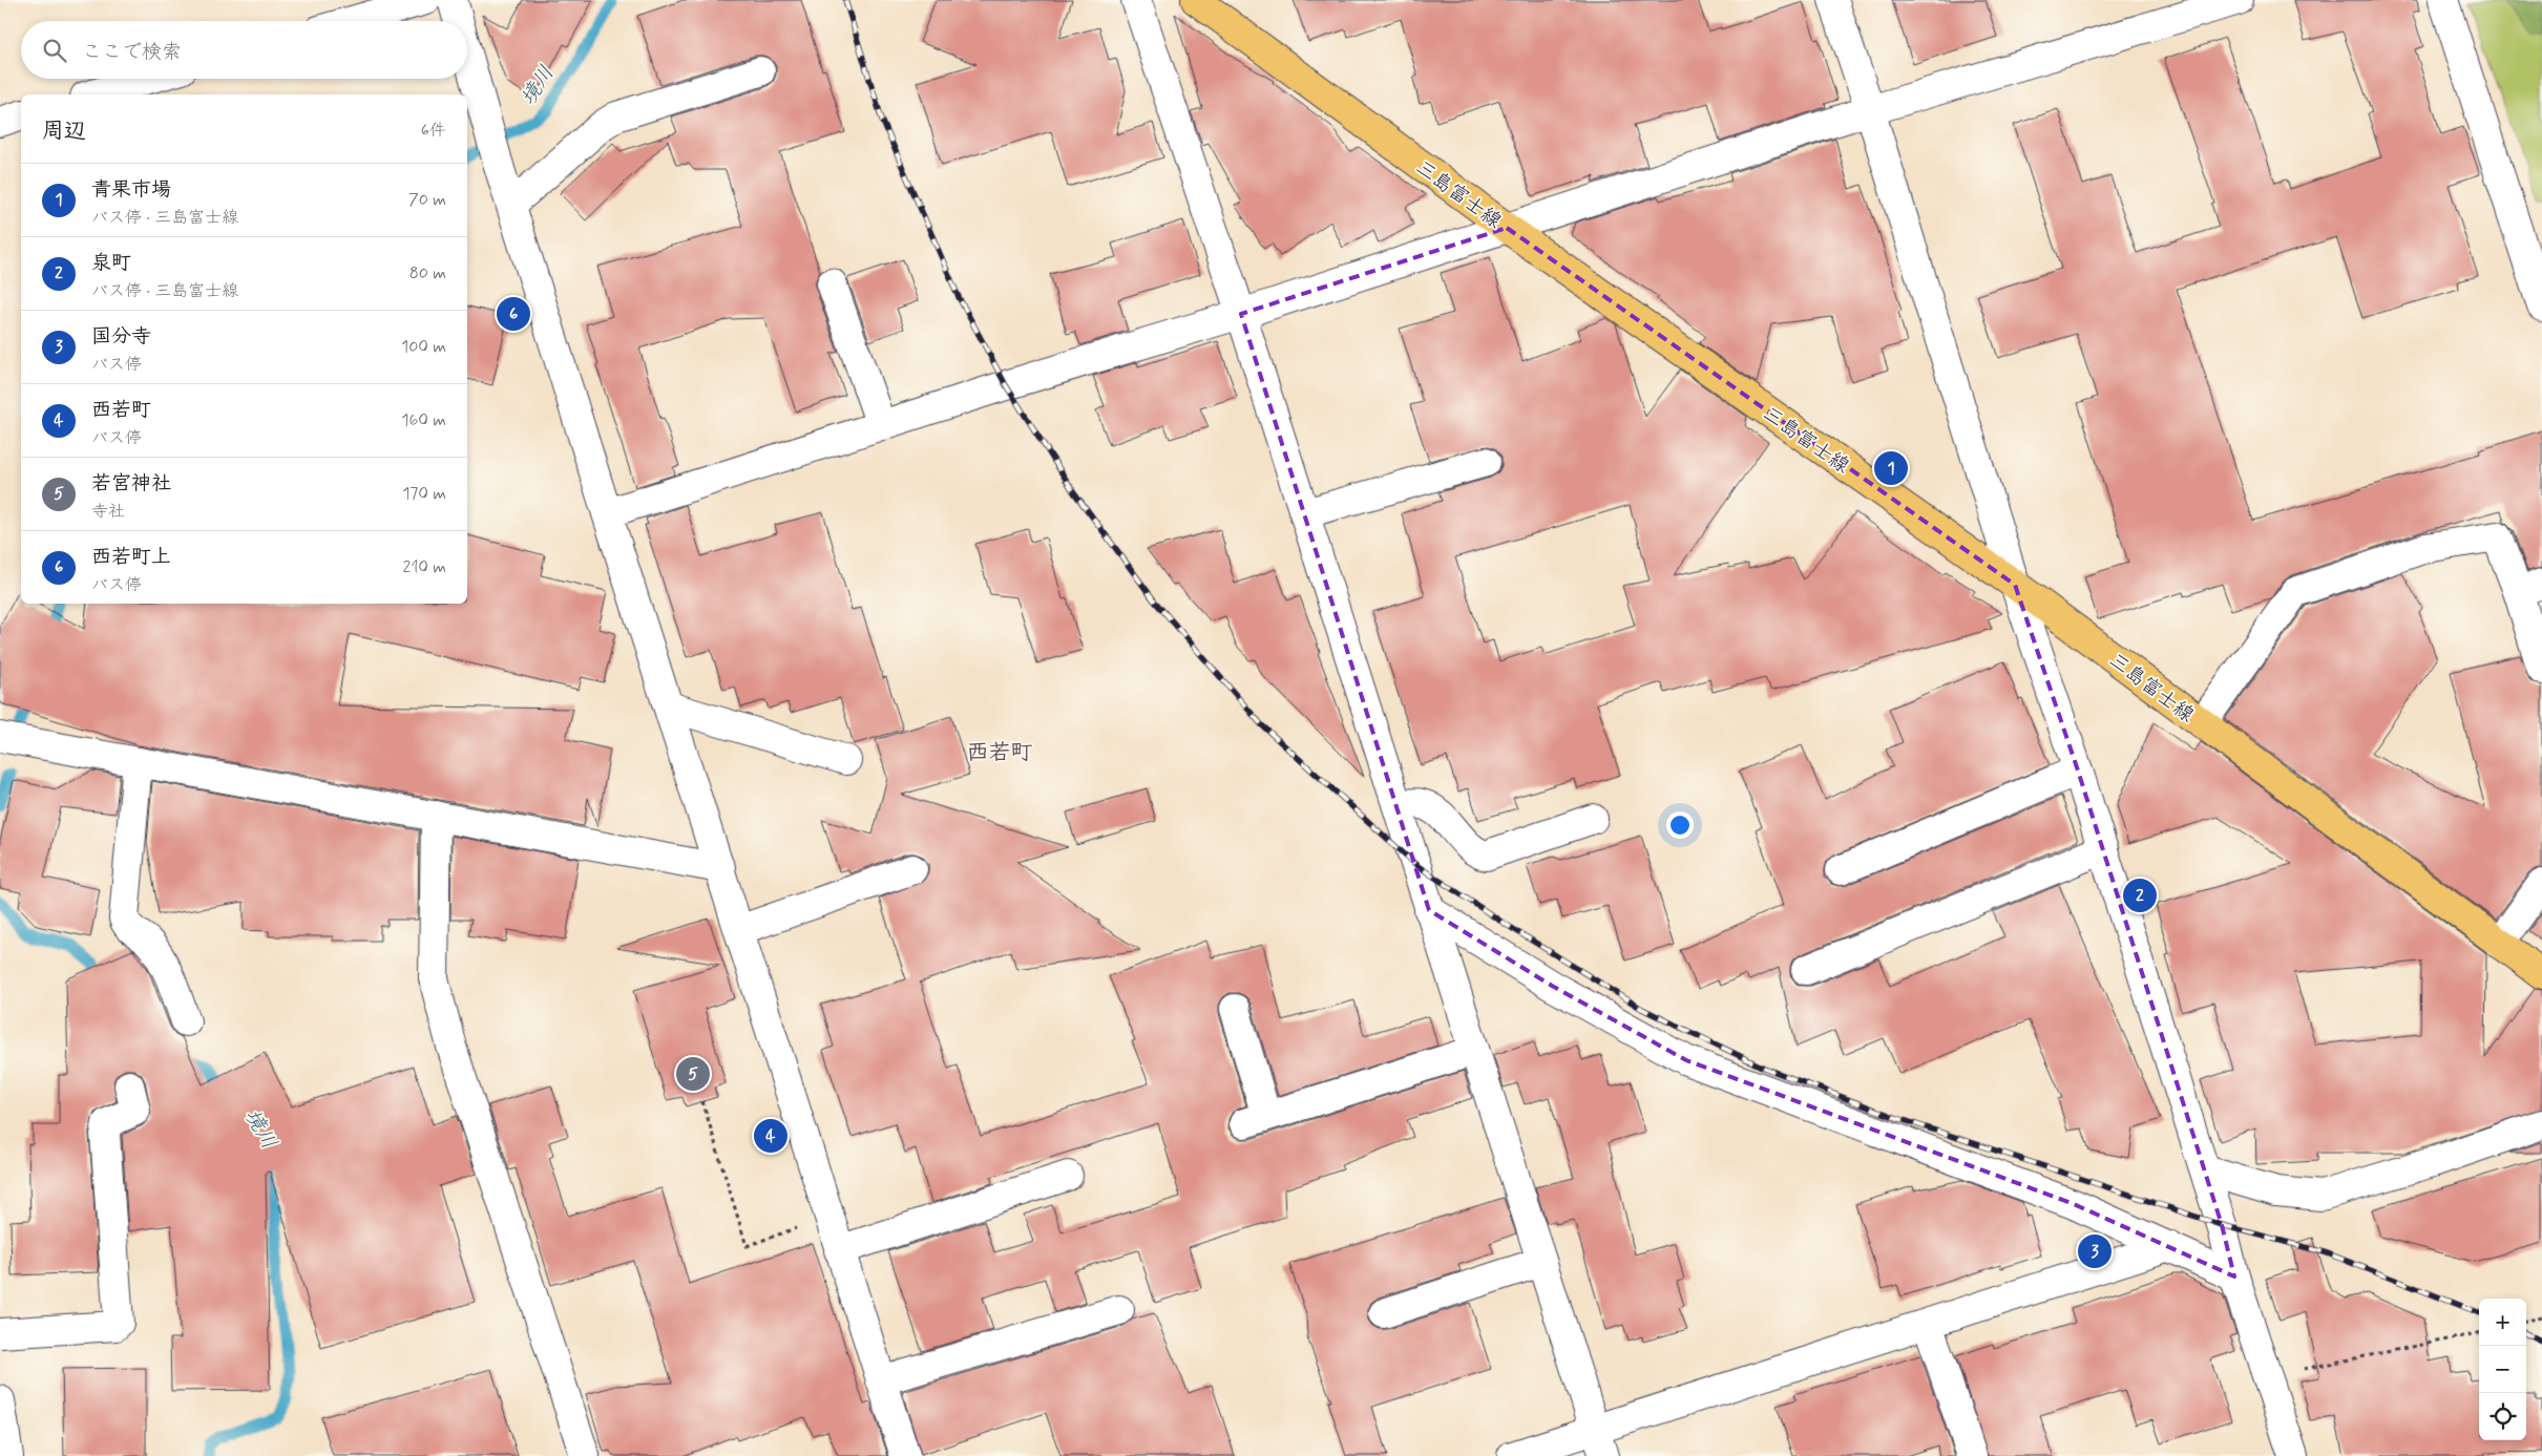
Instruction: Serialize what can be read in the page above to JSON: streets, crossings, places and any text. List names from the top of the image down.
{
  "streets": {
    "main road": ["三島富士線"]
  },
  "districts": ["西若町"],
  "water": ["境川"],
  "page": {
    "search": "ここで検索",
    "heading": ["周辺", "6件"],
    "list": [
      {
        "mark": "1",
        "name": "青果市場",
        "note": "バス停 · 三島富士線",
        "value": "70 m"
      },
      {
        "mark": "2",
        "name": "泉町",
        "note": "バス停 · 三島富士線",
        "value": "80 m"
      },
      {
        "mark": "3",
        "name": "国分寺",
        "note": "バス停",
        "value": "100 m"
      },
      {
        "mark": "4",
        "name": "西若町",
        "note": "バス停",
        "value": "160 m"
      },
      {
        "mark": "5",
        "name": "若宮神社",
        "note": "寺社",
        "value": "170 m"
      },
      {
        "mark": "6",
        "name": "西若町上",
        "note": "バス停",
        "value": "210 m"
      }
    ],
    "pins": [
      "6",
      "1",
      "2",
      "5",
      "4",
      "3"
    ],
    "map_buttons": ["+", "−"]
  }
}
